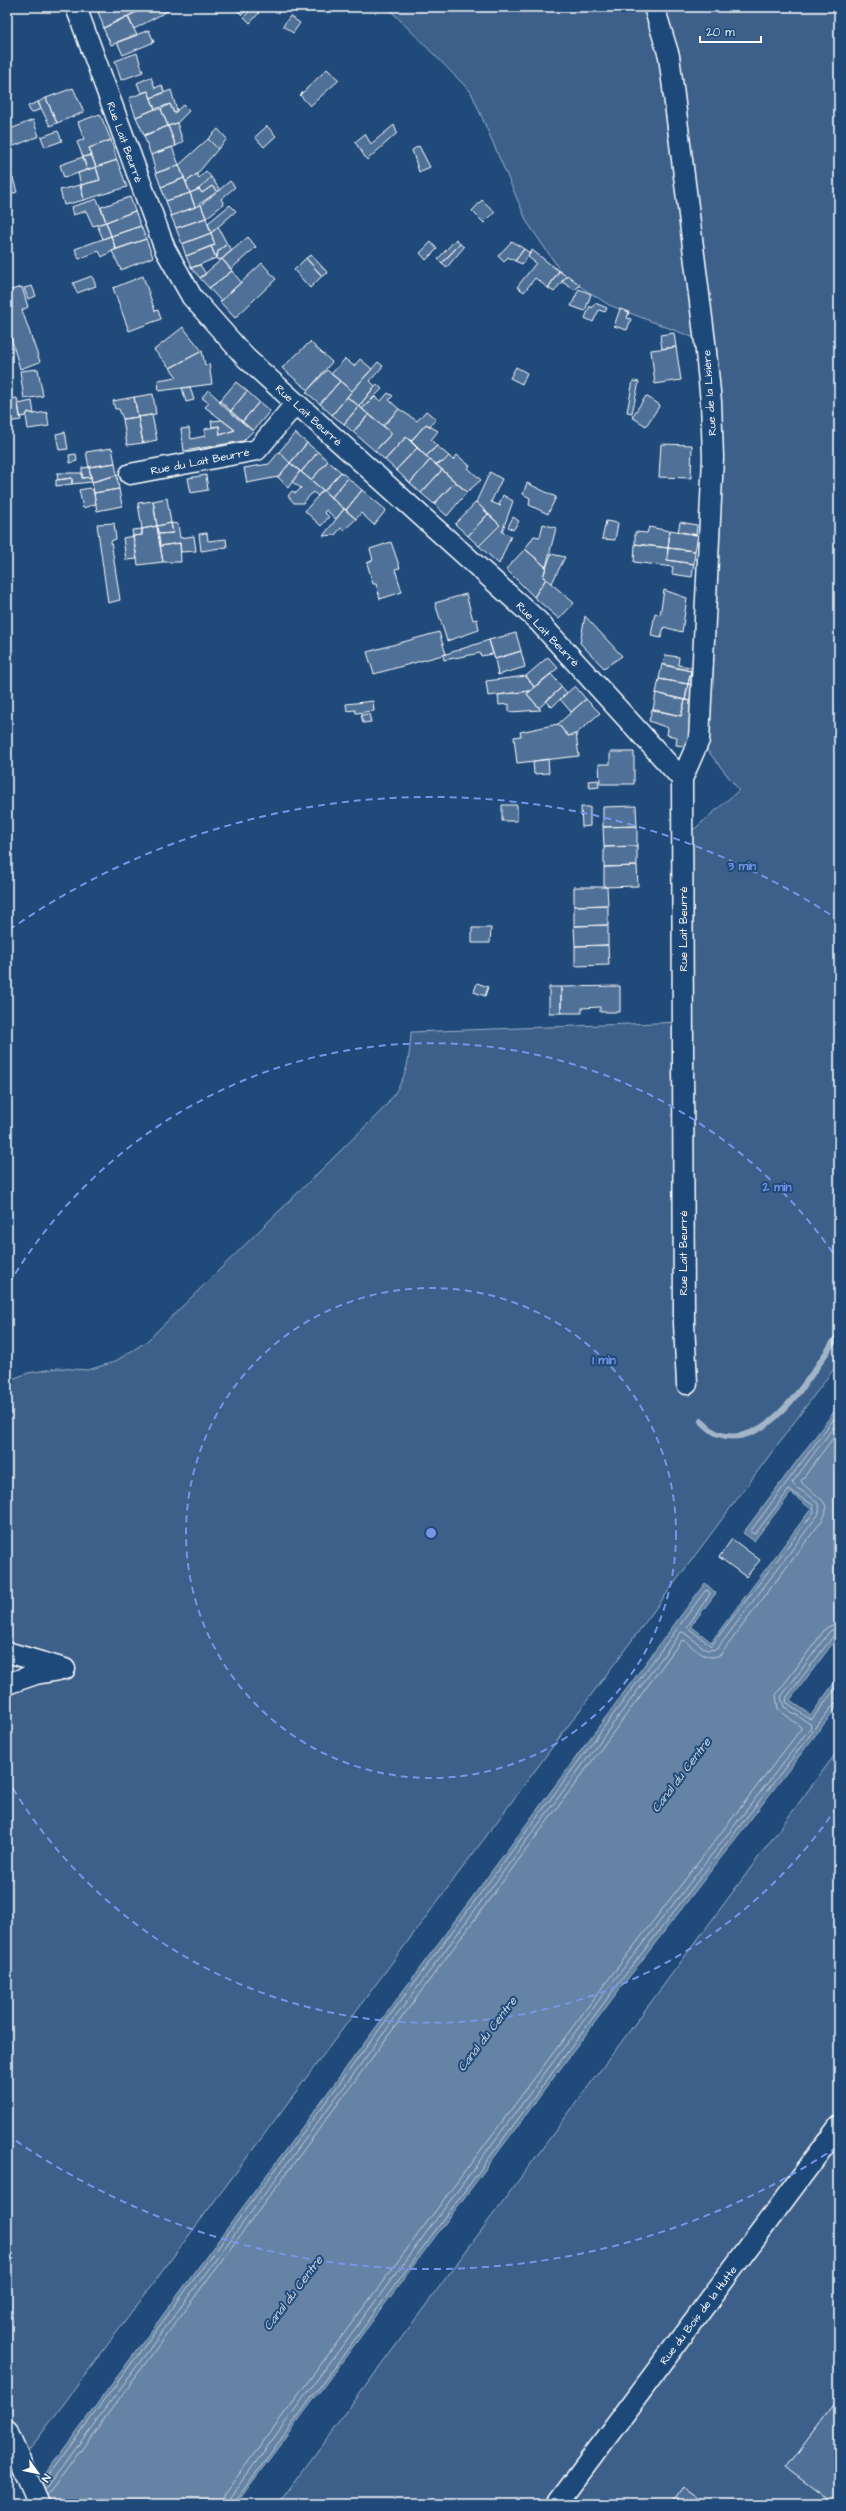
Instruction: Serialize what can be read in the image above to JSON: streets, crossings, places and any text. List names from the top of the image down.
{
  "streets": {
    "street": [
      "Rue Lait Beurré",
      "Rue de la Lisière",
      "Rue du Lait Beurré",
      "Rue du Bois de la Hutte"
    ]
  },
  "crossings": [
    ["Rue Lait Beurré", "Rue de la Lisière"],
    ["Rue Lait Beurré", "Rue du Lait Beurré"]
  ],
  "water": ["Canal du Centre"],
  "scale_bar": "20 m",
  "north": "bottom right",
  "rings": ["3 min", "2 min", "1 min"]
}
